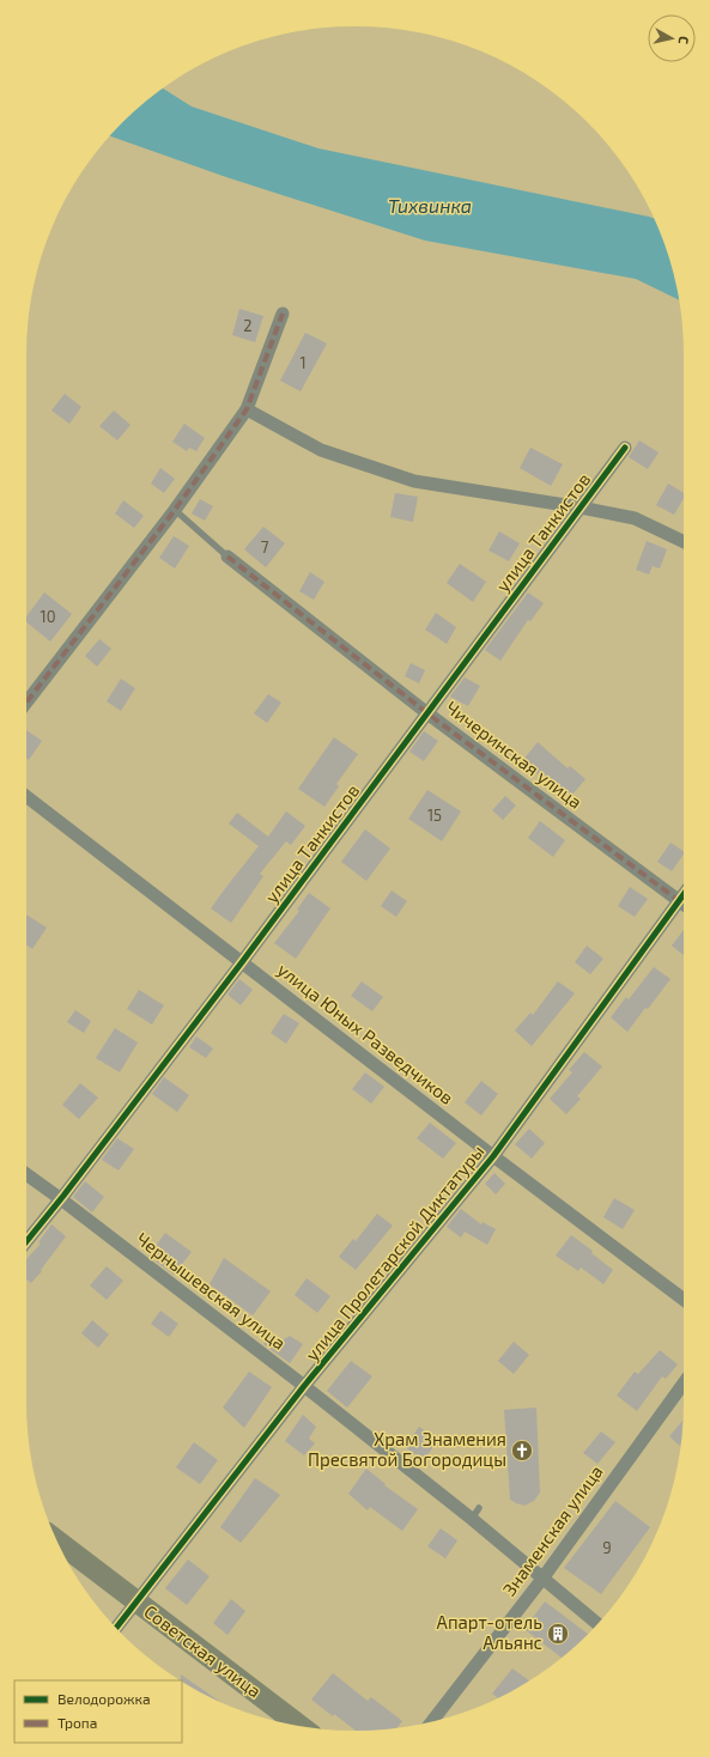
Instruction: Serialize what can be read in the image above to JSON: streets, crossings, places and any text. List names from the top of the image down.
{
  "streets": {
    "main road": ["Советская улица"],
    "street": [
      "улица Танкистов",
      "Чичеринская улица",
      "улица Юных Разведчиков",
      "улица Пролетарской Диктатуры",
      "Чернышевская улица",
      "Знаменская улица"
    ]
  },
  "crossings": [
    ["улица Танкистов", "Чичеринская улица"],
    ["улица Танкистов", "улица Юных Разведчиков"],
    ["улица Танкистов", "Чернышевская улица"],
    ["Чичеринская улица", "улица Пролетарской Диктатуры"],
    ["улица Юных Разведчиков", "улица Пролетарской Диктатуры"],
    ["улица Пролетарской Диктатуры", "Чернышевская улица"],
    ["улица Пролетарской Диктатуры", "Советская улица"],
    ["Чернышевская улица", "Знаменская улица"]
  ],
  "water": ["Тихвинка"],
  "places": {
    "church": ["Храм Знамения Пресвятой Богородицы"],
    "building": ["Апарт-отель Альянс"]
  },
  "house_numbers": [
    "2",
    "1",
    "7",
    "10",
    "15",
    "9"
  ],
  "legend": ["Велодорожка", "Тропа"],
  "north": "right"
}
